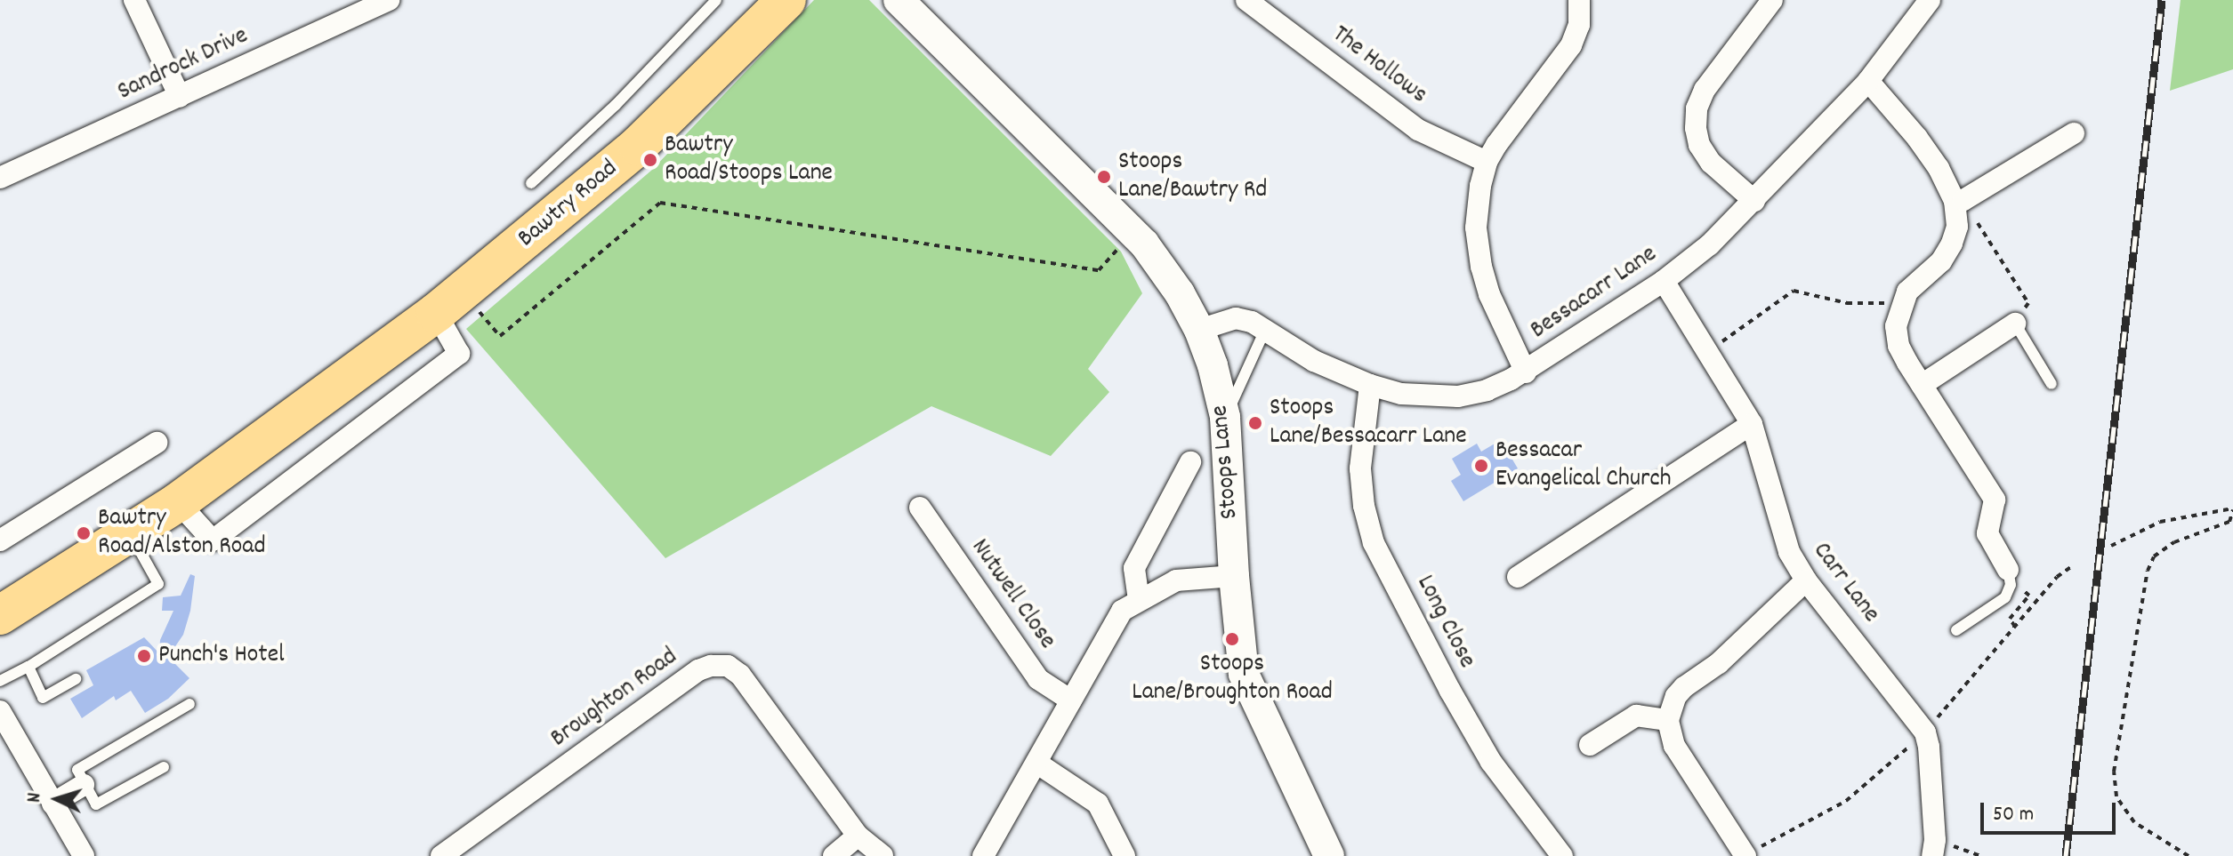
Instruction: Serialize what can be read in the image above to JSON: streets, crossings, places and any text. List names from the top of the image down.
{
  "streets": {
    "highway": ["Bawtry Road"],
    "street": [
      "Sandrock Drive",
      "The Hollows",
      "Bessacarr Lane",
      "Stoops Lane",
      "Carr Lane",
      "Nutwell Close",
      "Long Close",
      "Broughton Road"
    ]
  },
  "crossings": [
    ["Bessacarr Lane", "Stoops Lane"],
    ["Bessacarr Lane", "Carr Lane"],
    ["Bessacarr Lane", "Long Close"]
  ],
  "places": [
    "Bawtry Road/Stoops Lane",
    "Stoops Lane/Bawtry Rd",
    "Stoops Lane/Bessacarr Lane",
    "Bessacar Evangelical Church",
    "Bawtry Road/Alston Road",
    "Stoops Lane/Broughton Road",
    "Punch's Hotel"
  ],
  "scale_bar": "50 m",
  "north": "left"
}
